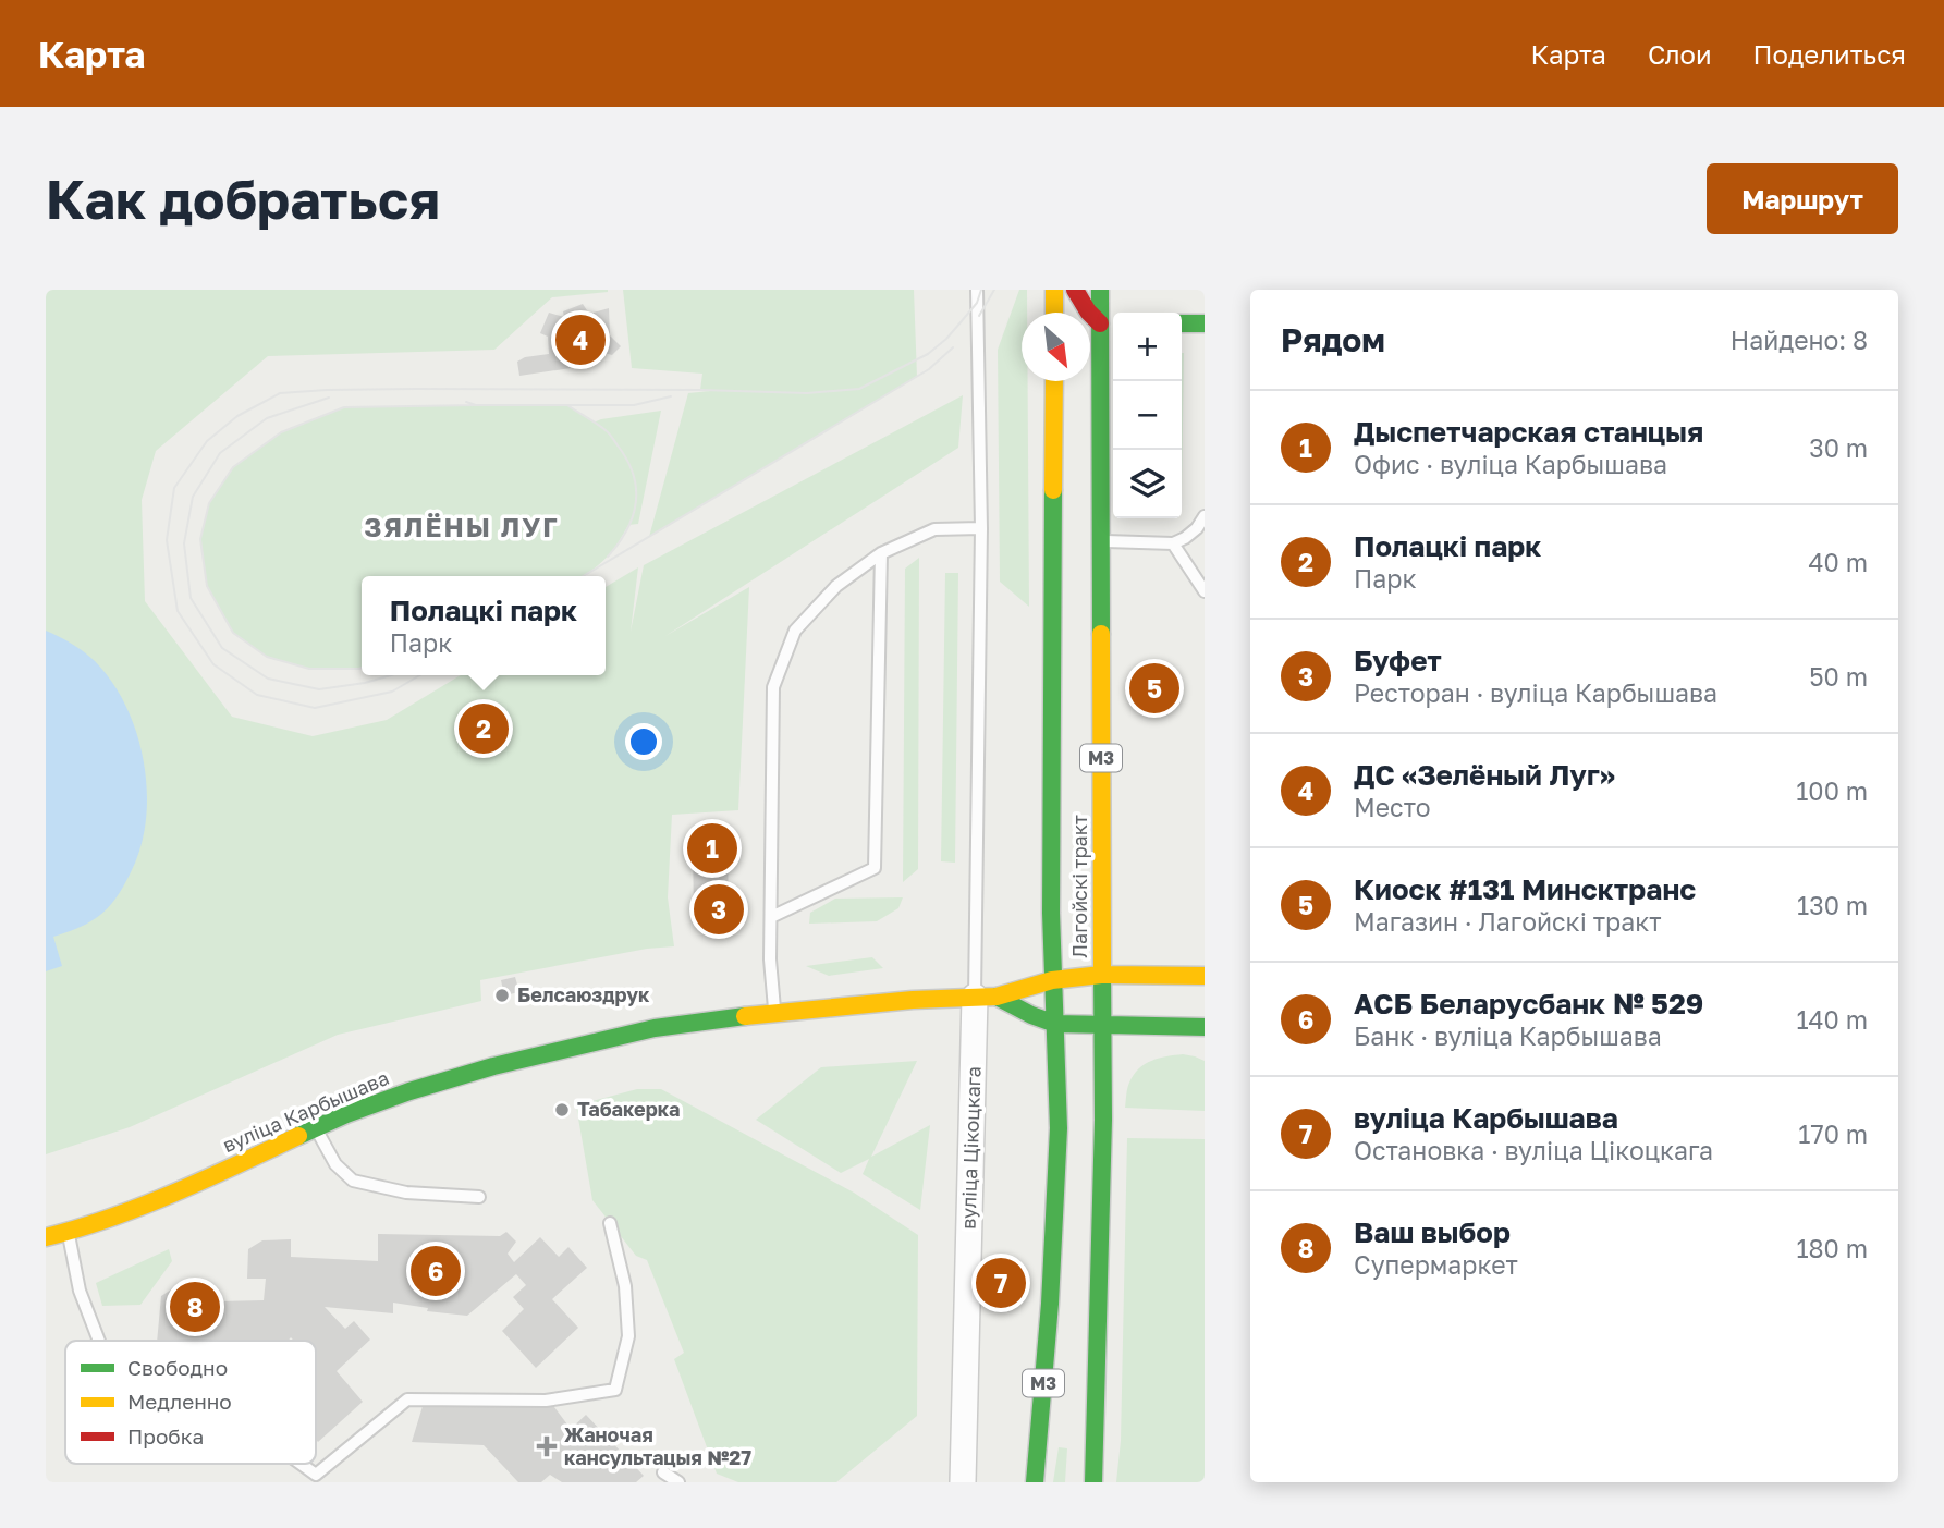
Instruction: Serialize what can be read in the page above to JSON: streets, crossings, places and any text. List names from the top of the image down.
{
  "streets": {
    "main road": ["М3", "Лагойскі тракт", "вуліца Карбышава"],
    "street": ["вуліца Цікоцкага"]
  },
  "crossings": [
    ["Лагойскі тракт", "вуліца Карбышава"],
    ["вуліца Карбышава", "вуліца Цікоцкага"]
  ],
  "districts": ["ЗЯЛЁНЫ ЛУГ"],
  "places": {
    "other": ["Белсаюздрук", "Табакерка"],
    "health": ["Жаночая кансультацыя №27"]
  },
  "legend": ["Свободно", "Медленно", "Пробка"],
  "north": "bottom right",
  "page": {
    "header": "Карта",
    "nav": ["Карта", "Слои", "Поделиться"],
    "buttons": "Маршрут",
    "title": "Как добраться",
    "heading": ["Рядом", "Найдено: 8"],
    "pins": [
      "4",
      "5",
      "2",
      "1",
      "3",
      "6",
      "7",
      "8"
    ],
    "map_buttons": ["+", "−"],
    "list": [
      {
        "mark": "1",
        "name": "Дыспетчарская станцыя",
        "note": "Офис · вуліца Карбышава",
        "value": "30 m"
      },
      {
        "mark": "2",
        "name": "Полацкі парк",
        "note": "Парк",
        "value": "40 m"
      },
      {
        "mark": "3",
        "name": "Буфет",
        "note": "Ресторан · вуліца Карбышава",
        "value": "50 m"
      },
      {
        "mark": "4",
        "name": "ДС «Зелёный Луг»",
        "note": "Место",
        "value": "100 m"
      },
      {
        "mark": "5",
        "name": "Киоск #131 Минсктранс",
        "note": "Магазин · Лагойскі тракт",
        "value": "130 m"
      },
      {
        "mark": "6",
        "name": "АСБ Беларусбанк № 529",
        "note": "Банк · вуліца Карбышава",
        "value": "140 m"
      },
      {
        "mark": "7",
        "name": "вуліца Карбышава",
        "note": "Остановка · вуліца Цікоцкага",
        "value": "170 m"
      },
      {
        "mark": "8",
        "name": "Ваш выбор",
        "note": "Супермаркет",
        "value": "180 m"
      }
    ],
    "popup": ["Полацкі парк", "Парк"]
  }
}
